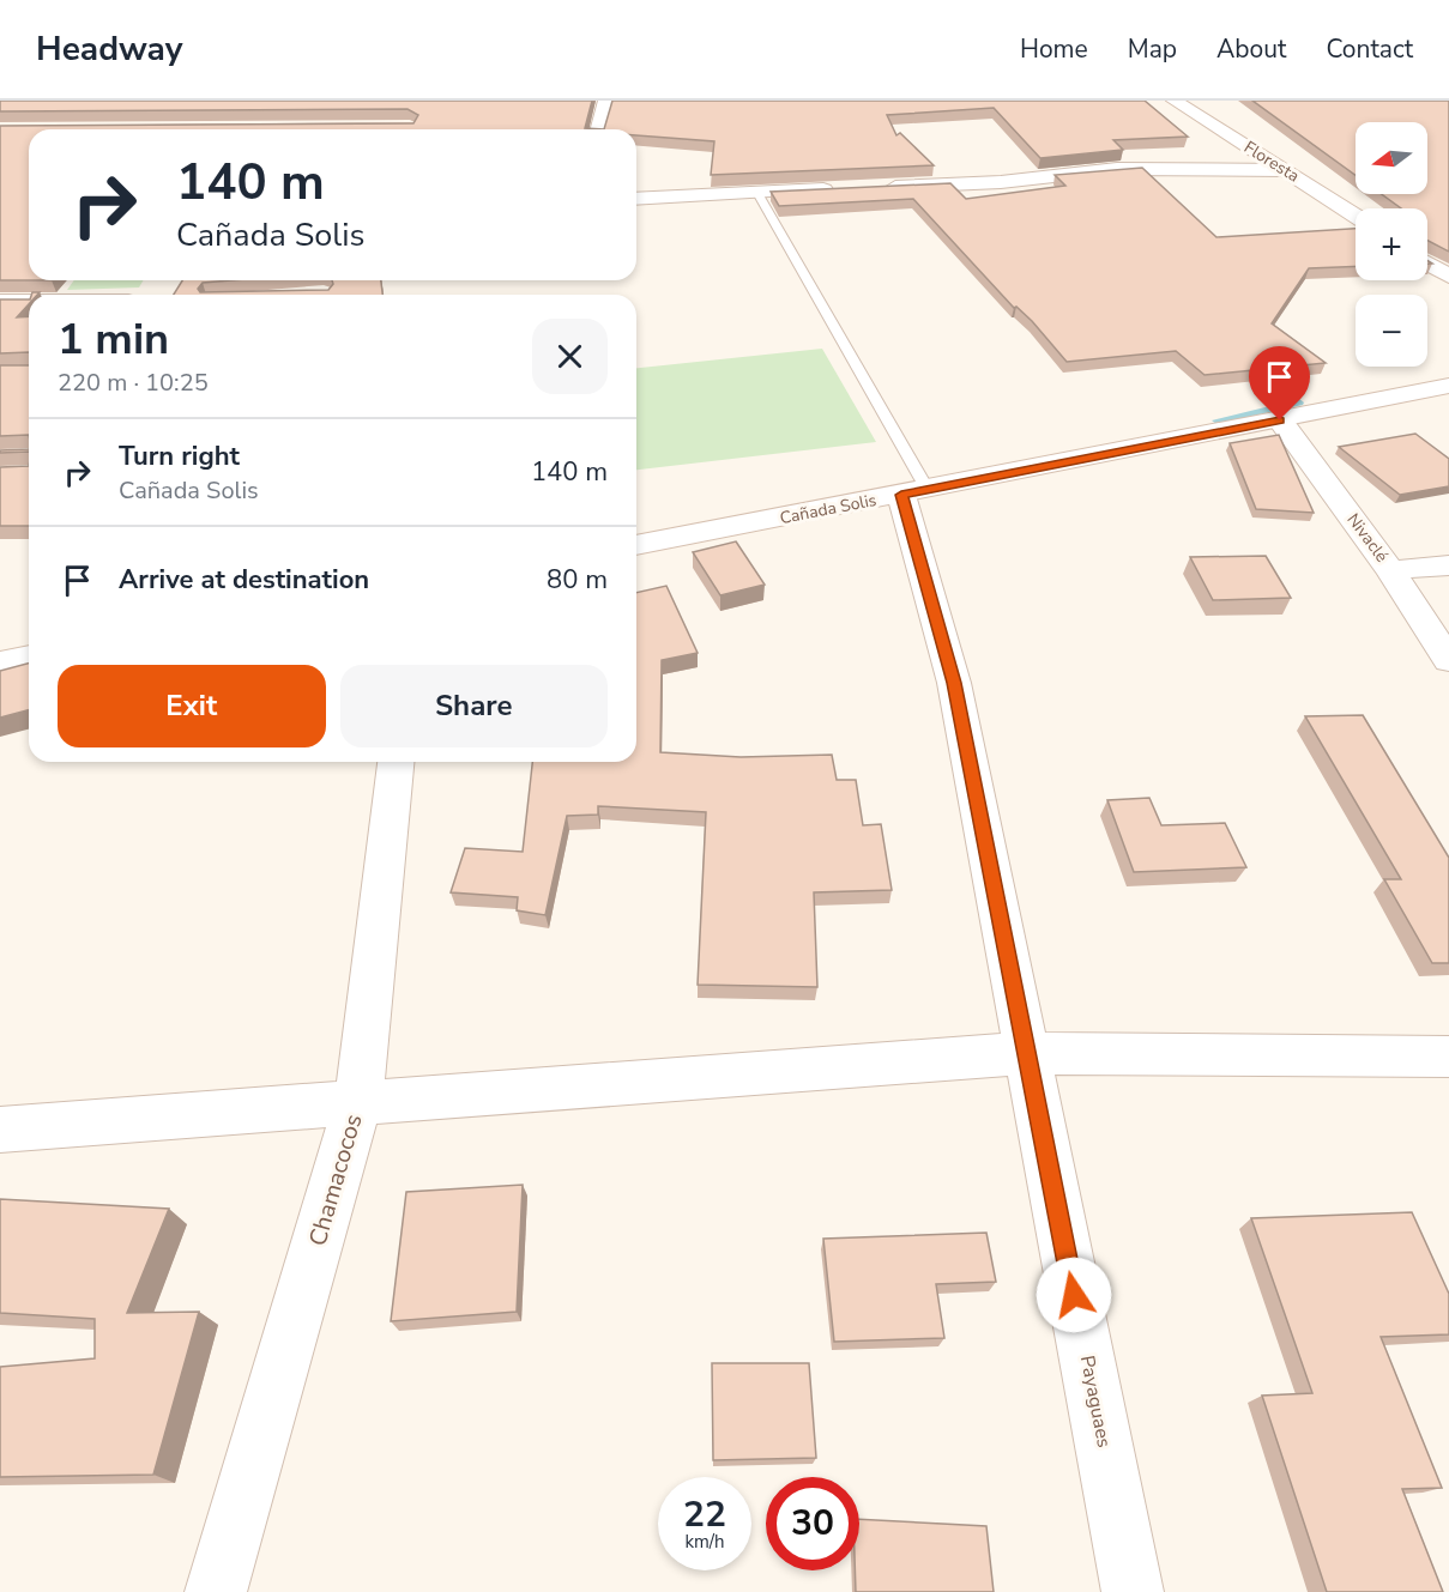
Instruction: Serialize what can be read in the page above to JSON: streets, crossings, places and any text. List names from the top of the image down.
{
  "streets": {
    "street": [
      "Floresta",
      "Cañada Solis",
      "Nivaclé",
      "Chamacocos",
      "Payaguaes"
    ]
  },
  "crossings": [
    ["Cañada Solis", "Nivaclé"],
    ["Cañada Solis", "Payaguaes"]
  ],
  "north": "left",
  "page": {
    "header": "Headway",
    "nav": [
      "Home",
      "Map",
      "About",
      "Contact"
    ],
    "map_buttons": ["+", "−"],
    "turn": ["140 m", "Cañada Solis"],
    "heading": ["1 min", "220 m · 10:25"],
    "list": [
      {
        "name": "Turn right",
        "note": "Cañada Solis",
        "value": "140 m"
      },
      {
        "name": "Arrive at destination",
        "value": "80 m"
      }
    ],
    "buttons": ["Exit", "Share"],
    "speed": "22 km/h",
    "limit": "30"
  }
}
